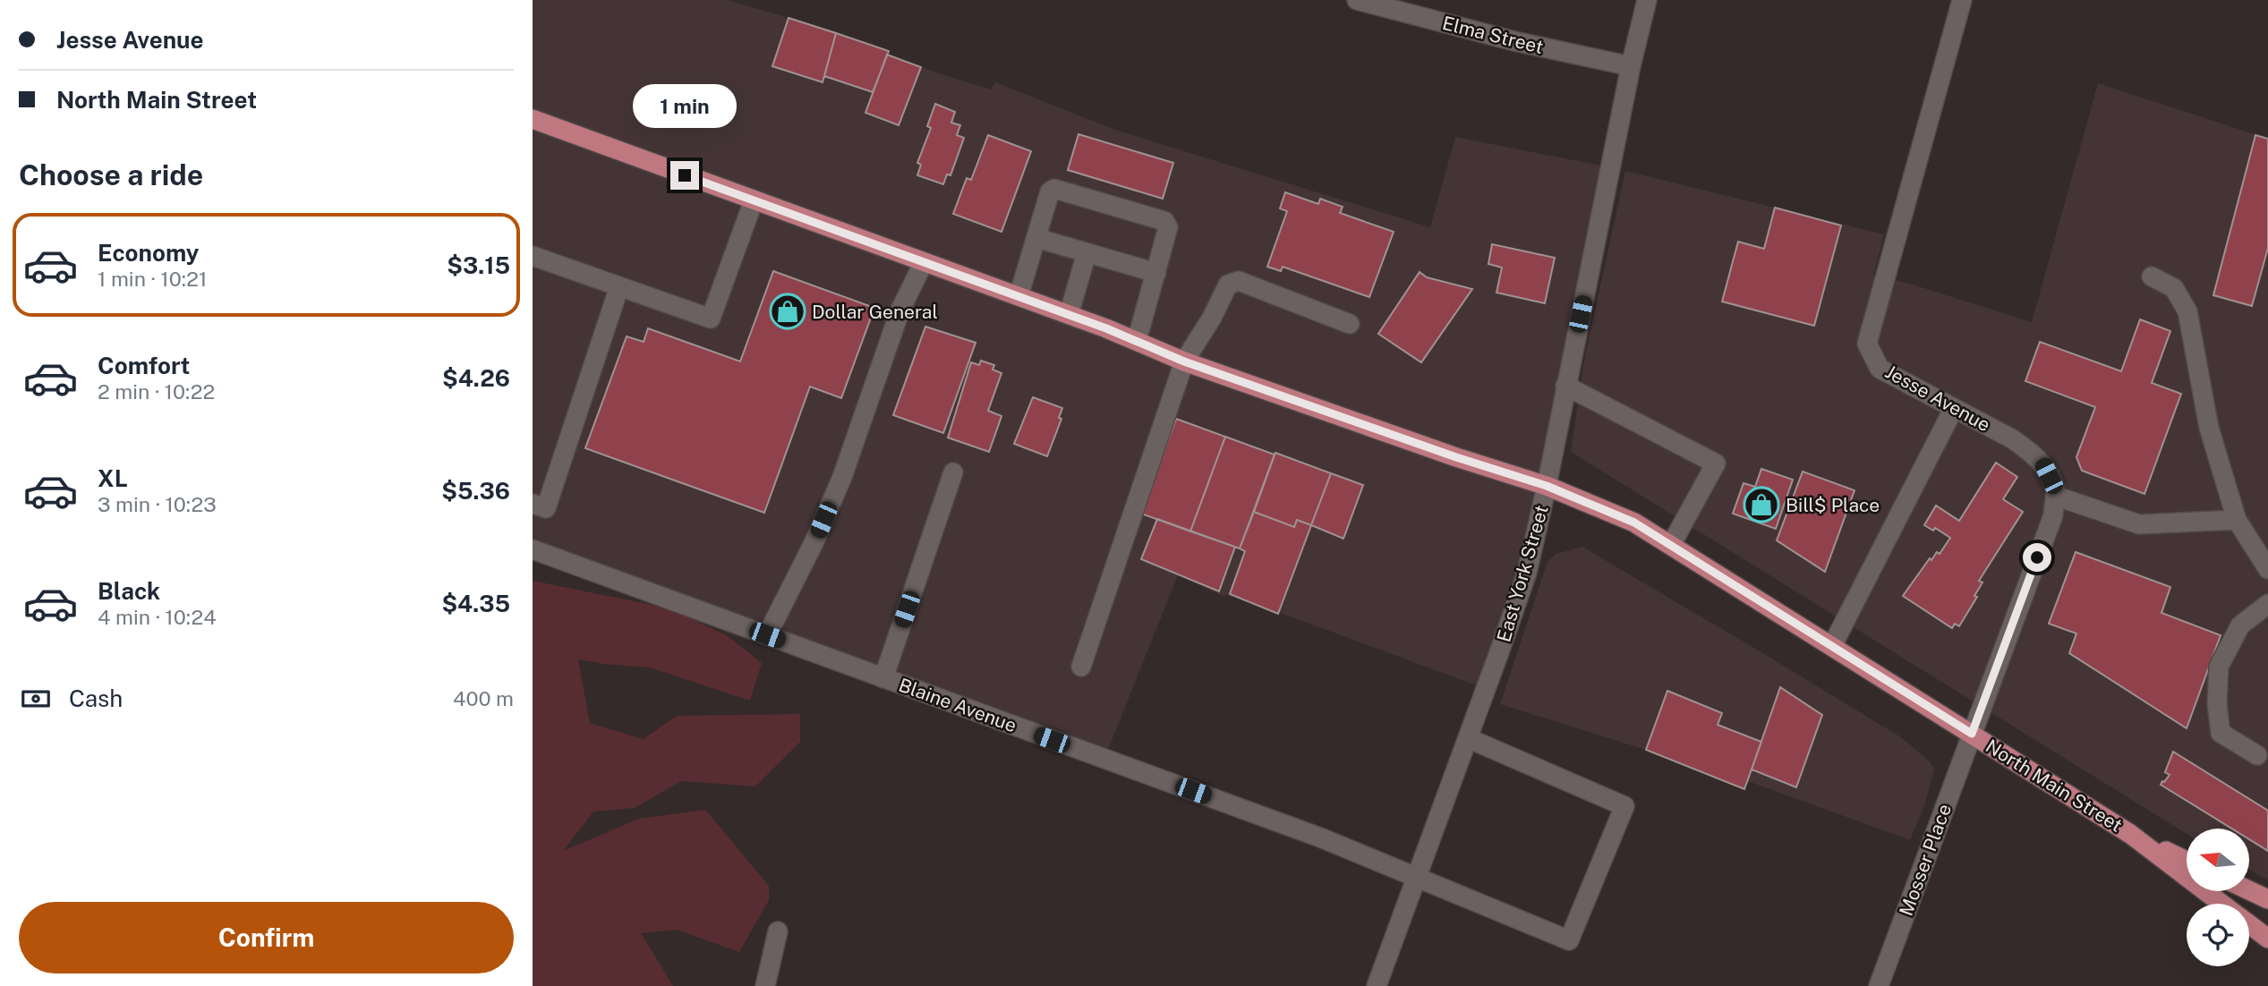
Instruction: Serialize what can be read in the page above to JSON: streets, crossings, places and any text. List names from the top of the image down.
{
  "streets": {
    "main road": ["North Main Street"],
    "street": [
      "Elma Street",
      "Jesse Avenue",
      "East York Street",
      "Blaine Avenue",
      "Mosser Place"
    ]
  },
  "crossings": [
    ["Elma Street", "East York Street"],
    ["Jesse Avenue", "North Main Street"],
    ["Jesse Avenue", "Mosser Place"],
    ["East York Street", "Blaine Avenue"],
    ["East York Street", "North Main Street"],
    ["North Main Street", "Mosser Place"]
  ],
  "places": {
    "shop": ["Dollar General", "Bill$ Place"]
  },
  "north": "left",
  "page": {
    "banner": ["Jesse Avenue", "North Main Street"],
    "bubble": "1 min",
    "heading": "Choose a ride",
    "list": [
      {
        "name": "Economy",
        "note": "1 min · 10:21",
        "value": "$3.15"
      },
      {
        "name": "Comfort",
        "note": "2 min · 10:22",
        "value": "$4.26"
      },
      {
        "name": "XL",
        "note": "3 min · 10:23",
        "value": "$5.36"
      },
      {
        "name": "Black",
        "note": "4 min · 10:24",
        "value": "$4.35"
      }
    ],
    "pay": ["Cash", "400 m"],
    "buttons": "Confirm"
  }
}
